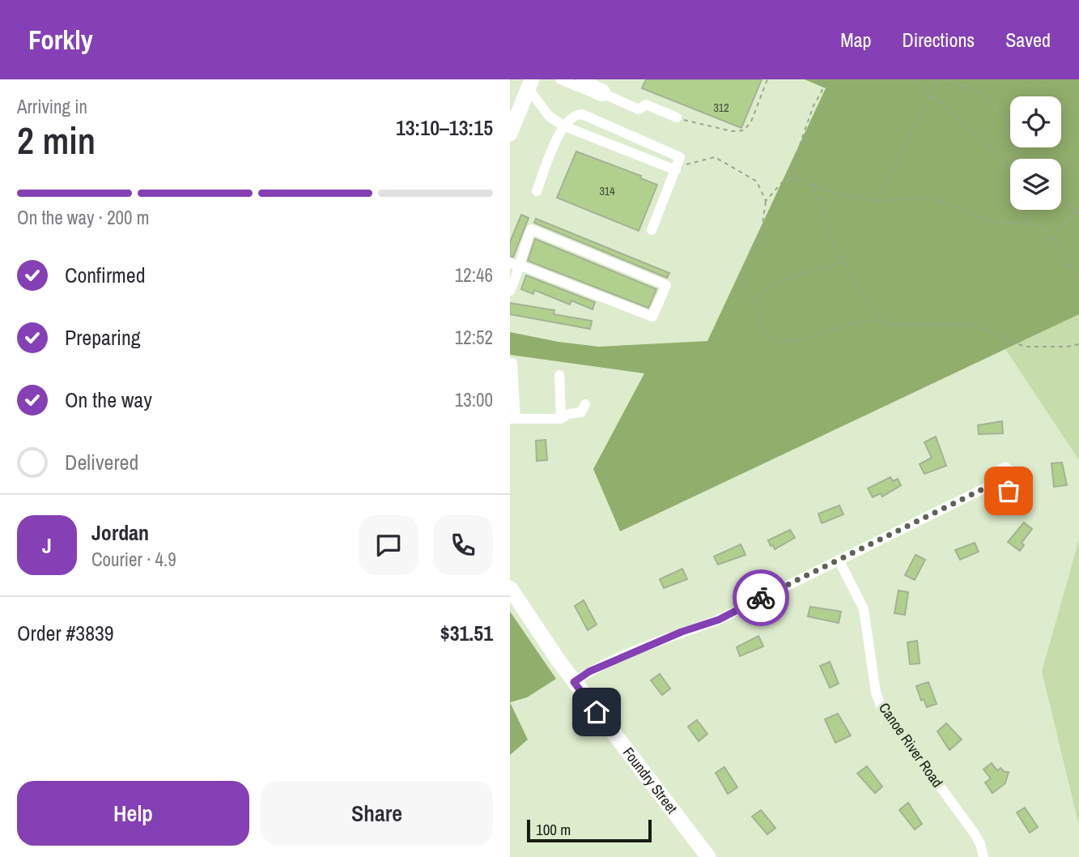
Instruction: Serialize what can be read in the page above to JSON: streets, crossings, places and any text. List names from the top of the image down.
{
  "streets": {
    "highway": ["Foundry Street"],
    "street": ["Canoe River Road"]
  },
  "house_numbers": ["312", "314"],
  "scale_bar": "100 m",
  "page": {
    "header": "Forkly",
    "nav": ["Map", "Directions", "Saved"],
    "heading": ["2 min", "Arriving in", "13:10–13:15"],
    "panel": [
      "Jordan",
      "Courier · 4.9",
      "Order #3839",
      "$31.51"
    ],
    "bar": "On the way · 200 m",
    "list": [
      ["Confirmed", "12:46"],
      ["Preparing", "12:52"],
      ["On the way", "13:00"],
      "Delivered"
    ],
    "round": "J",
    "buttons": ["Help", "Share"],
    "scale": "100 m"
  }
}
